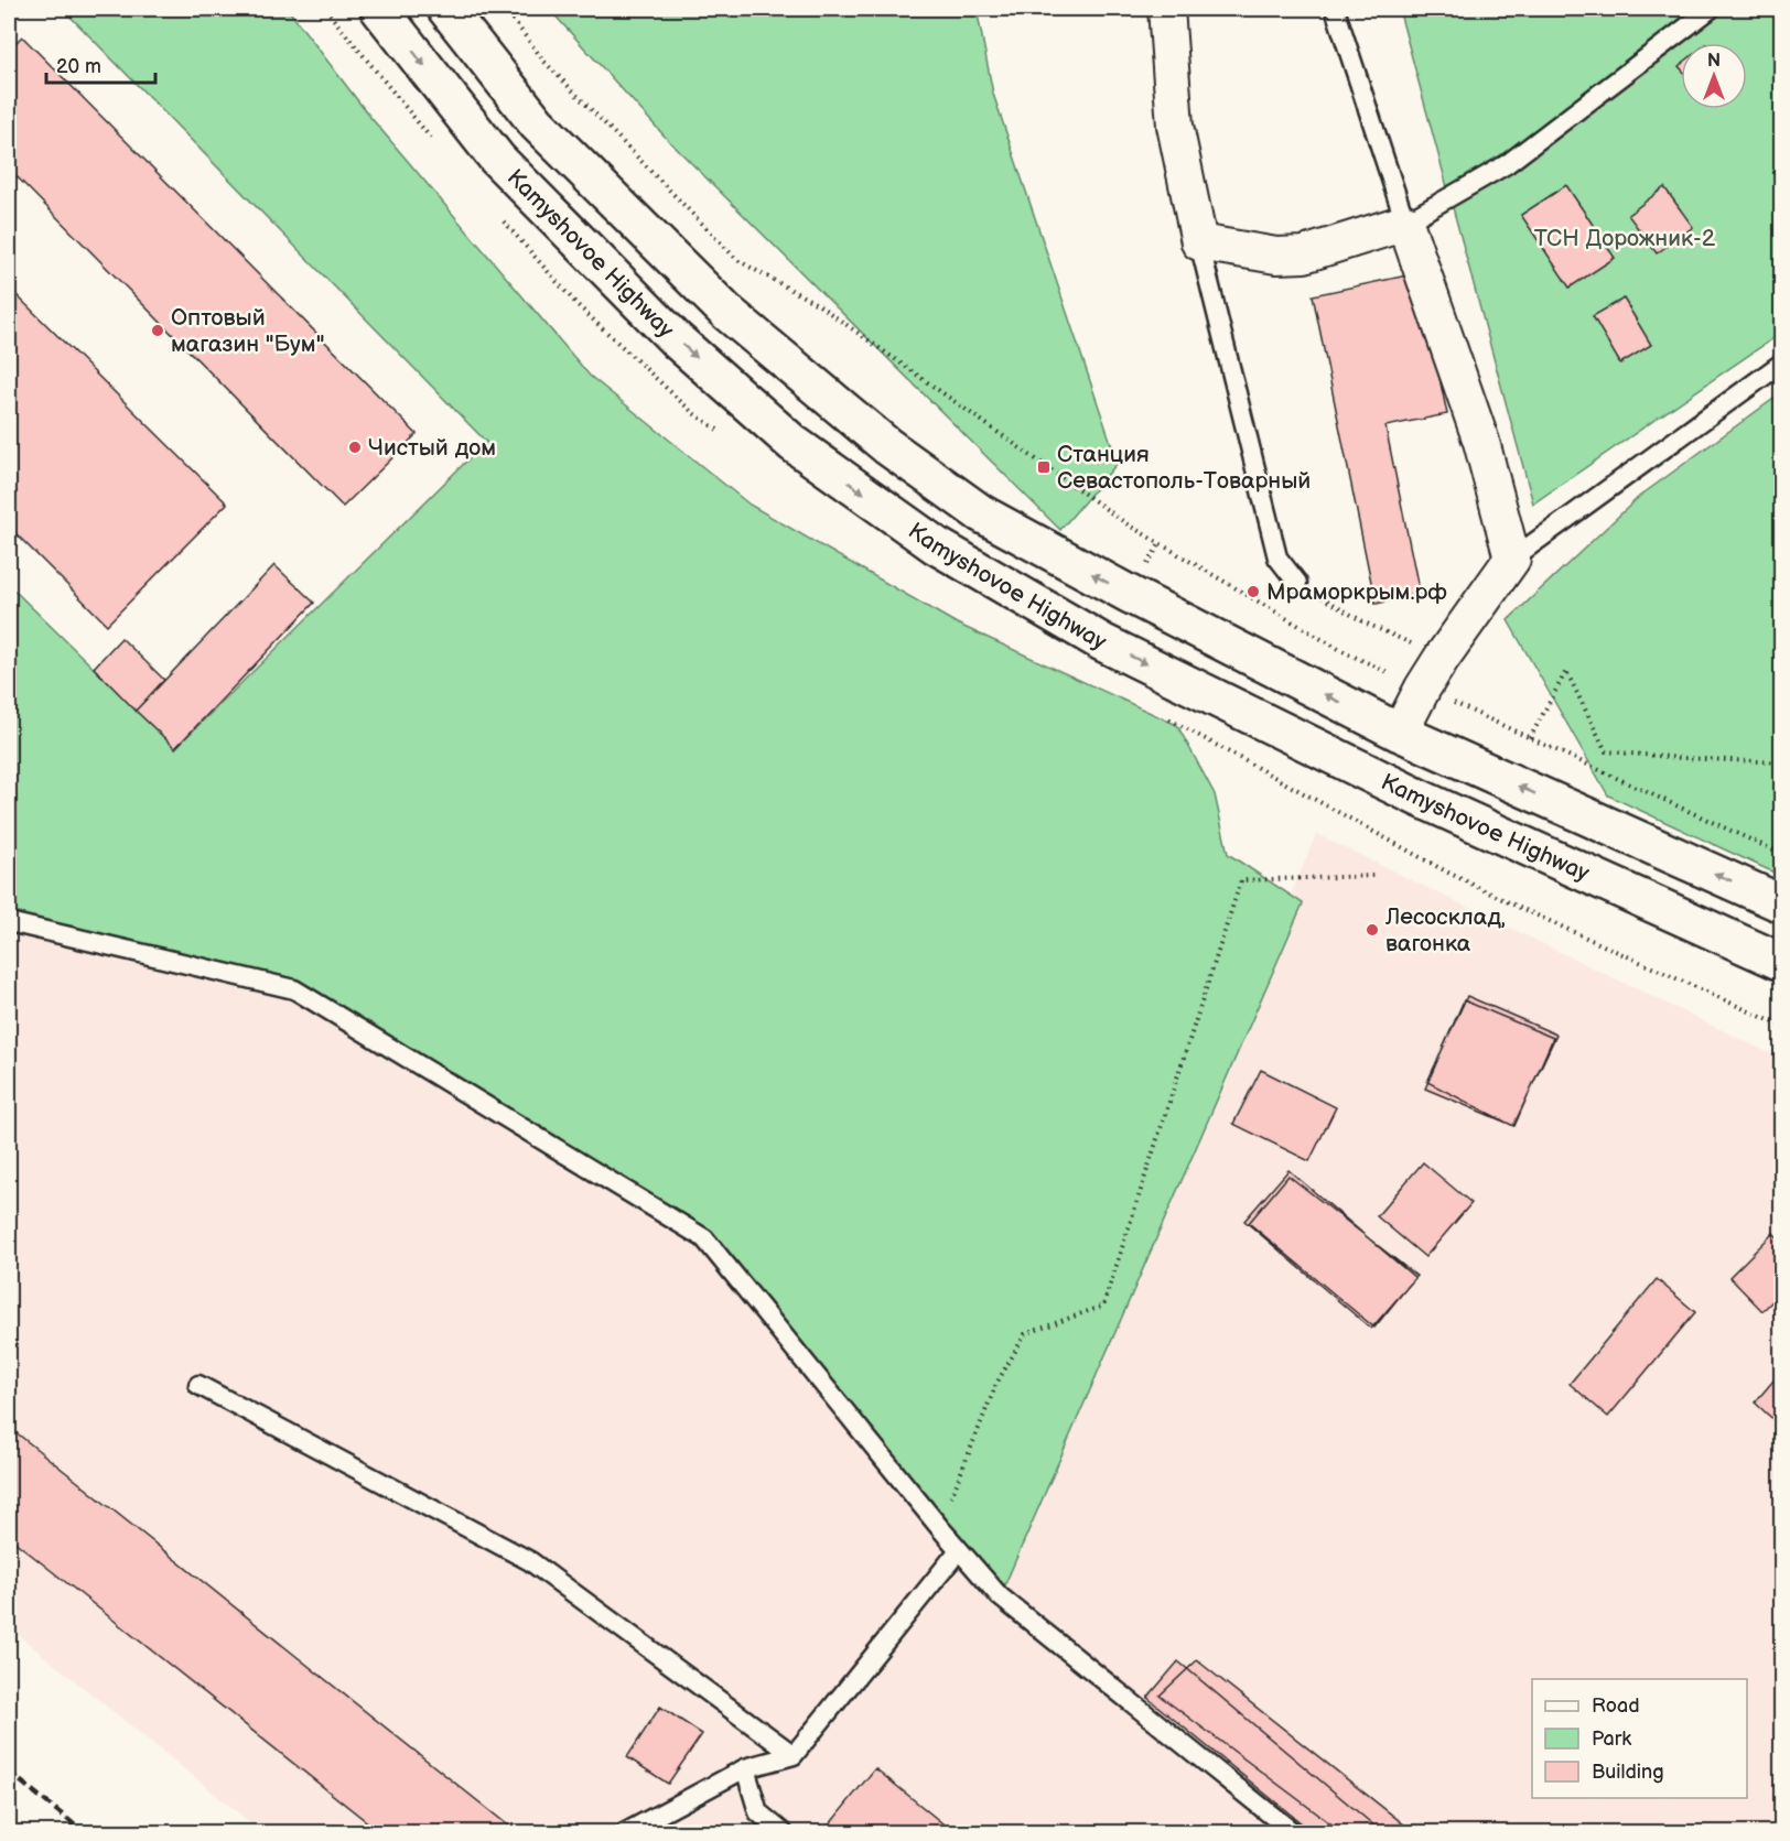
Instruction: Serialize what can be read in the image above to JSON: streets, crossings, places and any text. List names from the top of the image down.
{
  "streets": {
    "main road": ["Kamyshovoe Highway"]
  },
  "parks": ["ТСН Дорожник-2"],
  "places": {
    "other": [
      "Оптовый магазин \"Бум\"",
      "Чистый дом",
      "Мраморкрым.рф",
      "Лесосклад, вагонка"
    ],
    "transit": ["Станция Севастополь-Товарный"]
  },
  "legend": ["Road", "Park", "Building"],
  "scale_bar": "20 m",
  "north": "top"
}
